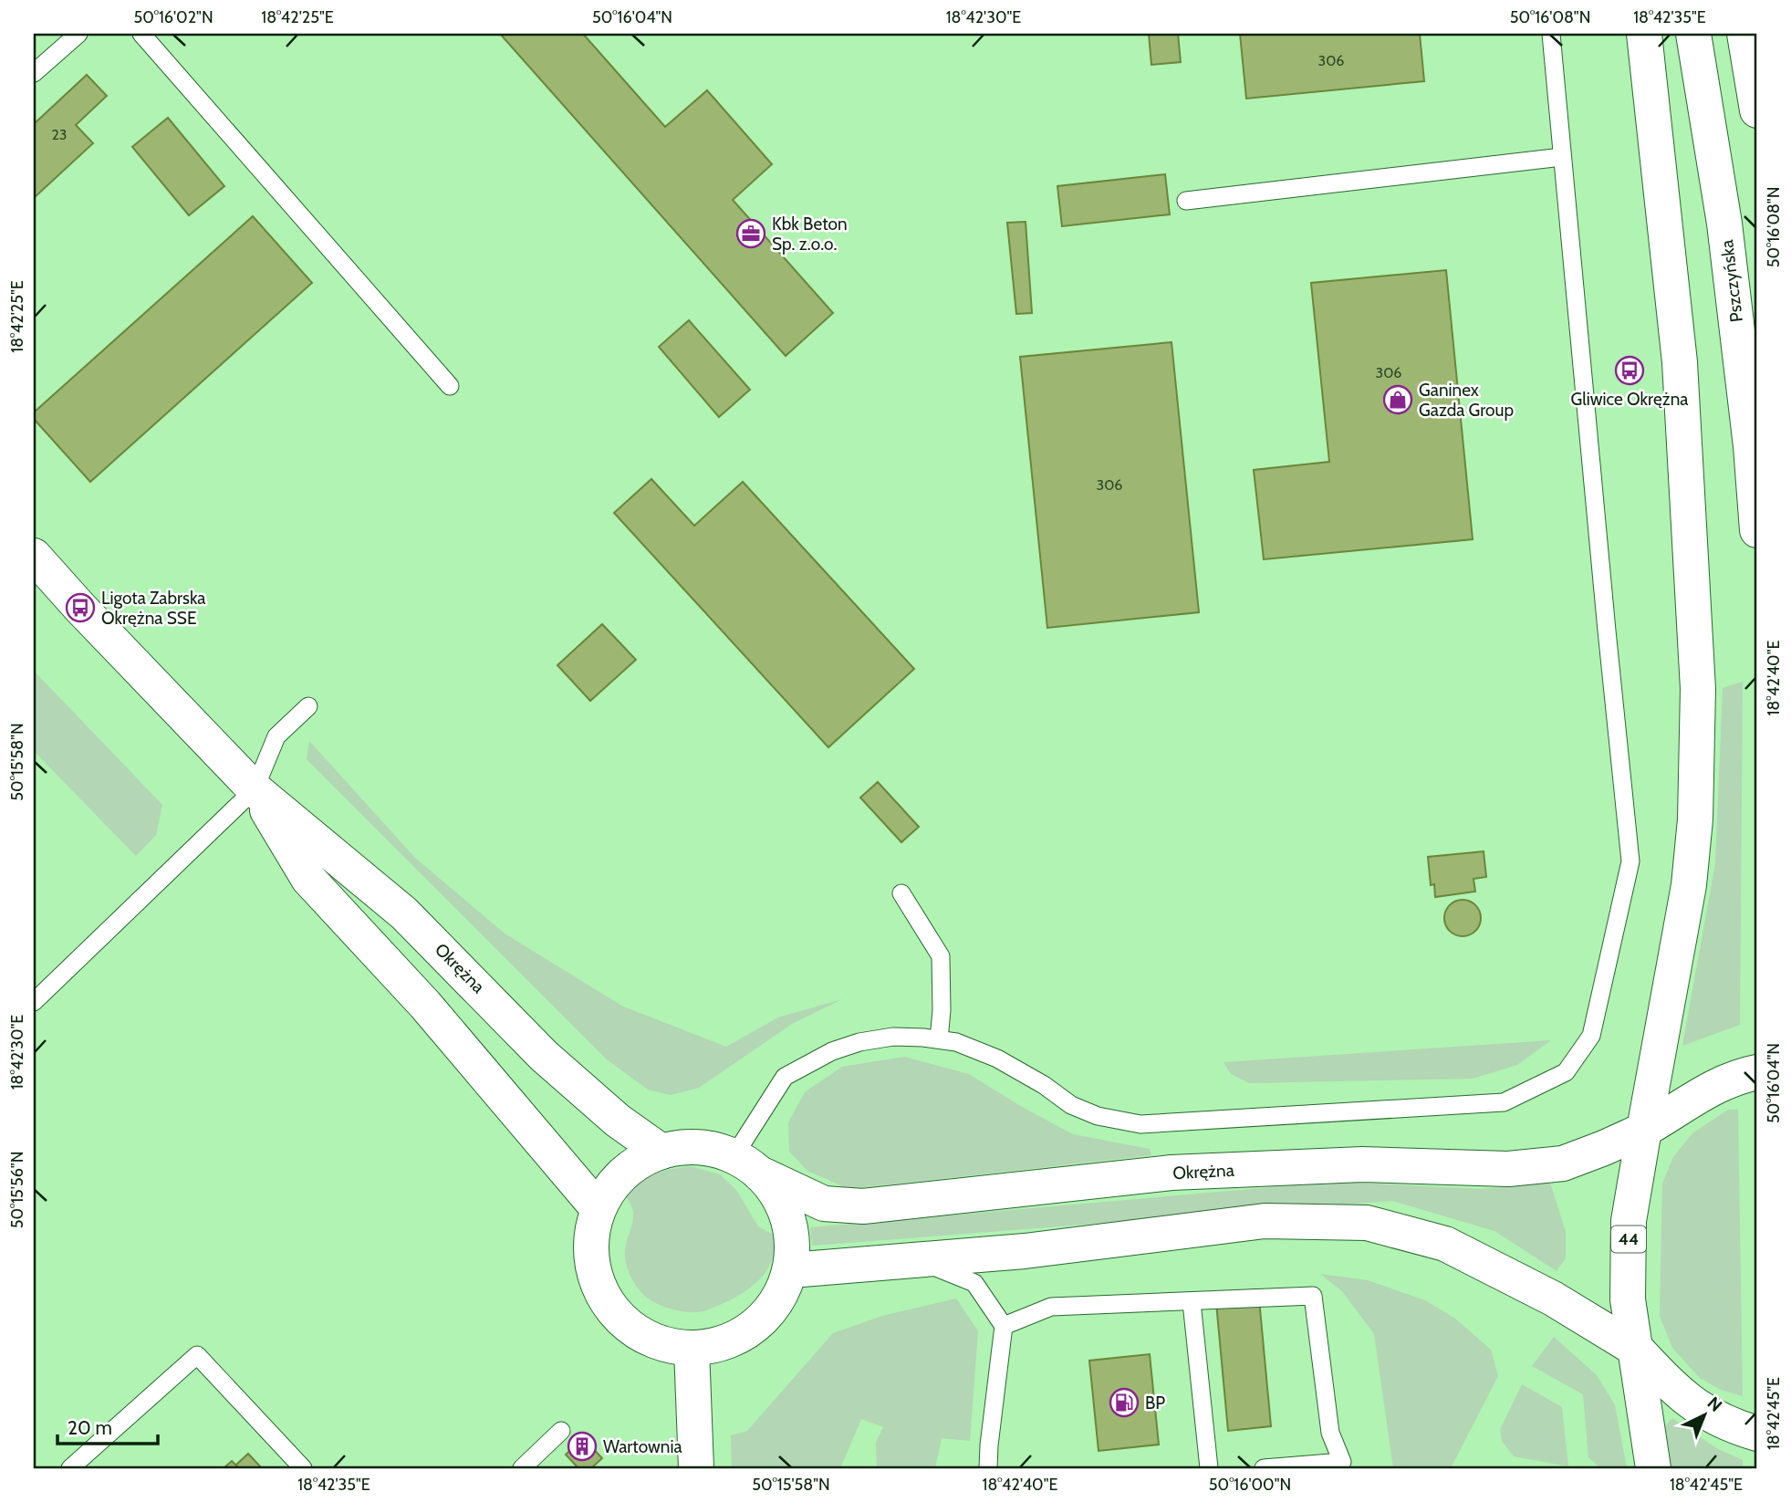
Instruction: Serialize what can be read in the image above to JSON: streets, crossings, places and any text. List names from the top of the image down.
{
  "streets": {
    "street": ["Pszczyńska", "Okrężna", "44"]
  },
  "crossings": [
    ["Okrężna", "44"]
  ],
  "places": {
    "office": ["Kbk Beton Sp. z.o.o."],
    "bus stop": ["Gliwice Okrężna", "Ligota Zabrska Okrężna SSE"],
    "shop": ["Ganinex Gazda Group"],
    "fuel station": ["BP"],
    "building": ["Wartownia"]
  },
  "house_numbers": [
    "306",
    "23",
    "306",
    "306"
  ],
  "scale_bar": "20 m",
  "north": "top right",
  "coordinates": [
    "50°16'02\"N",
    "18°42'25\"E",
    "50°16'04\"N",
    "18°42'30\"E",
    "50°16'08\"N",
    "18°42'35\"E",
    "18°42'40\"E",
    "50°15'58\"N",
    "50°15'56\"N",
    "18°42'45\"E",
    "50°16'00\"N"
  ]
}
